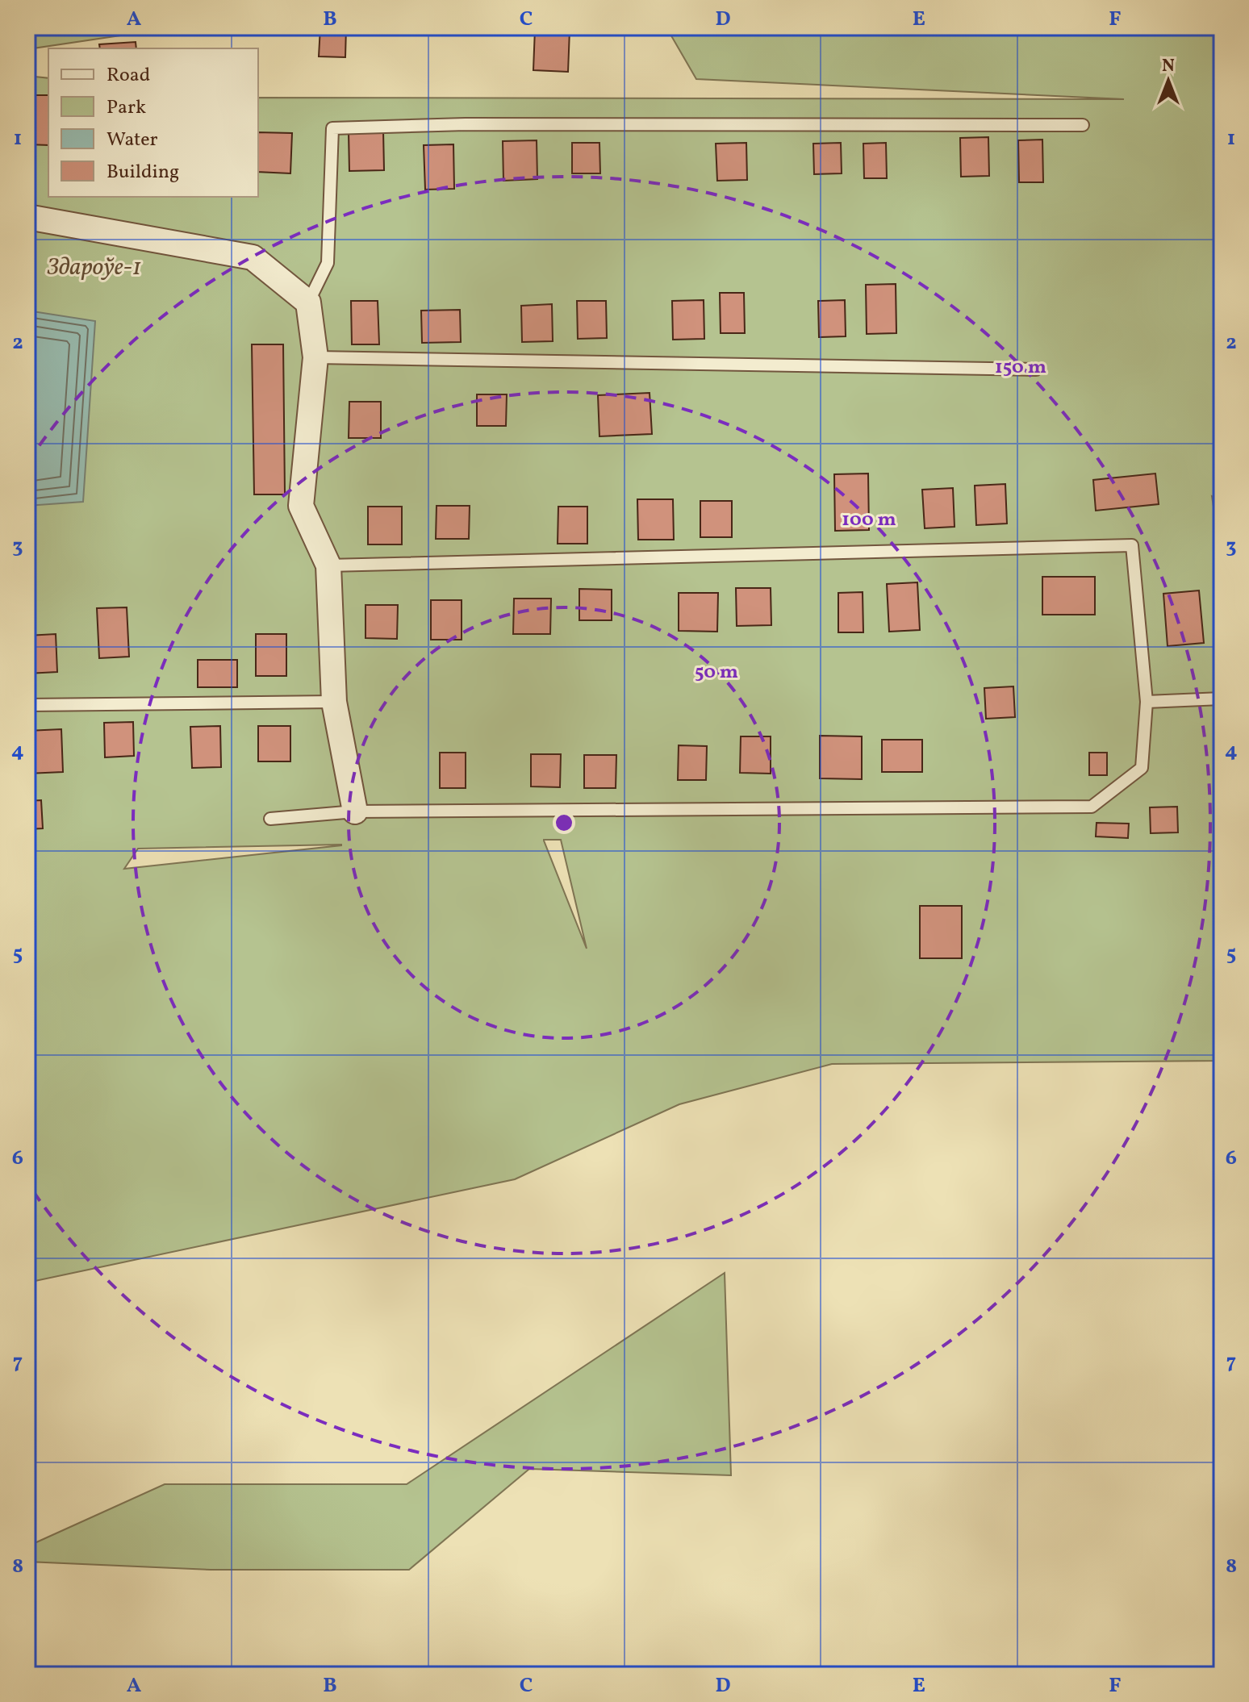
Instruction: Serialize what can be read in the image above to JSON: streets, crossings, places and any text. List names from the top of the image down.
{
  "parks": ["Здароўе-1"],
  "legend": [
    "Road",
    "Park",
    "Water",
    "Building"
  ],
  "north": "top",
  "grid": {
    "columns": [
      "A",
      "B",
      "C",
      "D",
      "E",
      "F"
    ],
    "rows": [
      "1",
      "2",
      "3",
      "4",
      "5",
      "6",
      "7",
      "8"
    ]
  },
  "rings": ["150 m", "100 m", "50 m"]
}
